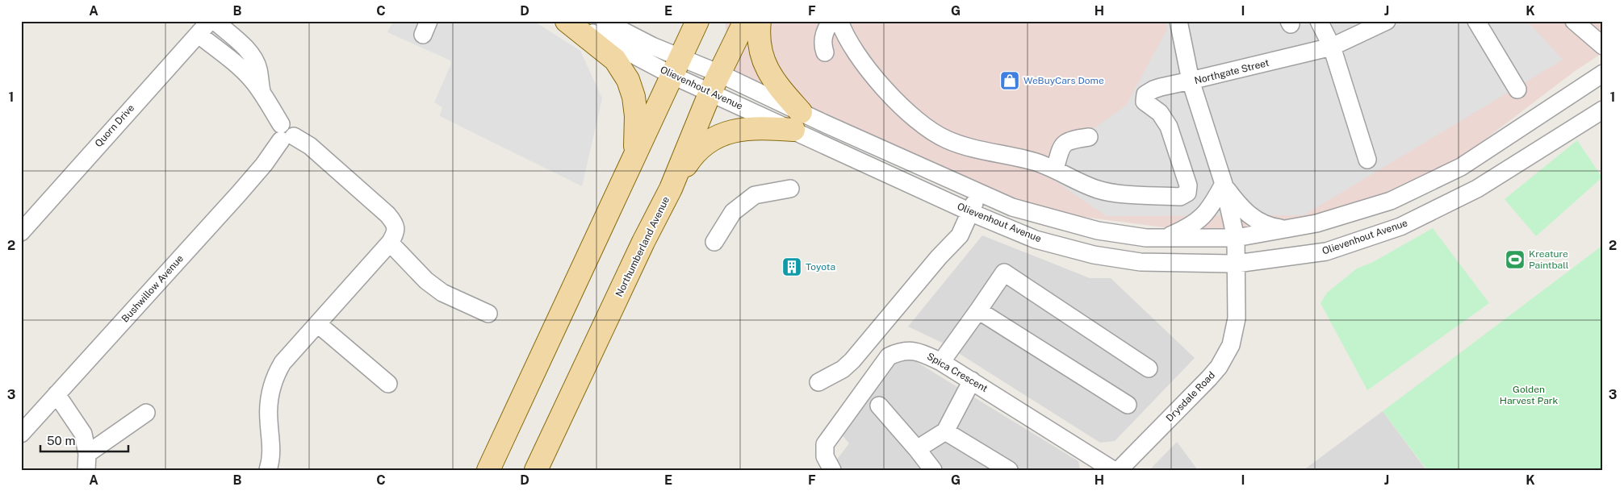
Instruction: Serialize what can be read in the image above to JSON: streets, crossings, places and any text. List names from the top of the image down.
{
  "streets": {
    "main road": ["Northumberland Avenue"],
    "street": [
      "Northgate Street",
      "Olievenhout Avenue",
      "Quorn Drive",
      "Bushwillow Avenue",
      "Spica Crescent",
      "Drysdale Road"
    ]
  },
  "crossings": [
    ["Northgate Street", "Olievenhout Avenue"],
    ["Northgate Street", "Drysdale Road"],
    ["Olievenhout Avenue", "Northumberland Avenue"],
    ["Olievenhout Avenue", "Drysdale Road"]
  ],
  "parks": ["Golden Harvest Park"],
  "places": {
    "shop": ["WeBuyCars Dome"],
    "sports": ["Kreature Paintball"],
    "building": ["Toyota"]
  },
  "scale_bar": "50 m",
  "grid": {
    "columns": [
      "A",
      "B",
      "C",
      "D",
      "E",
      "F",
      "G",
      "H",
      "I",
      "J",
      "K"
    ],
    "rows": ["1", "2", "3"]
  }
}
